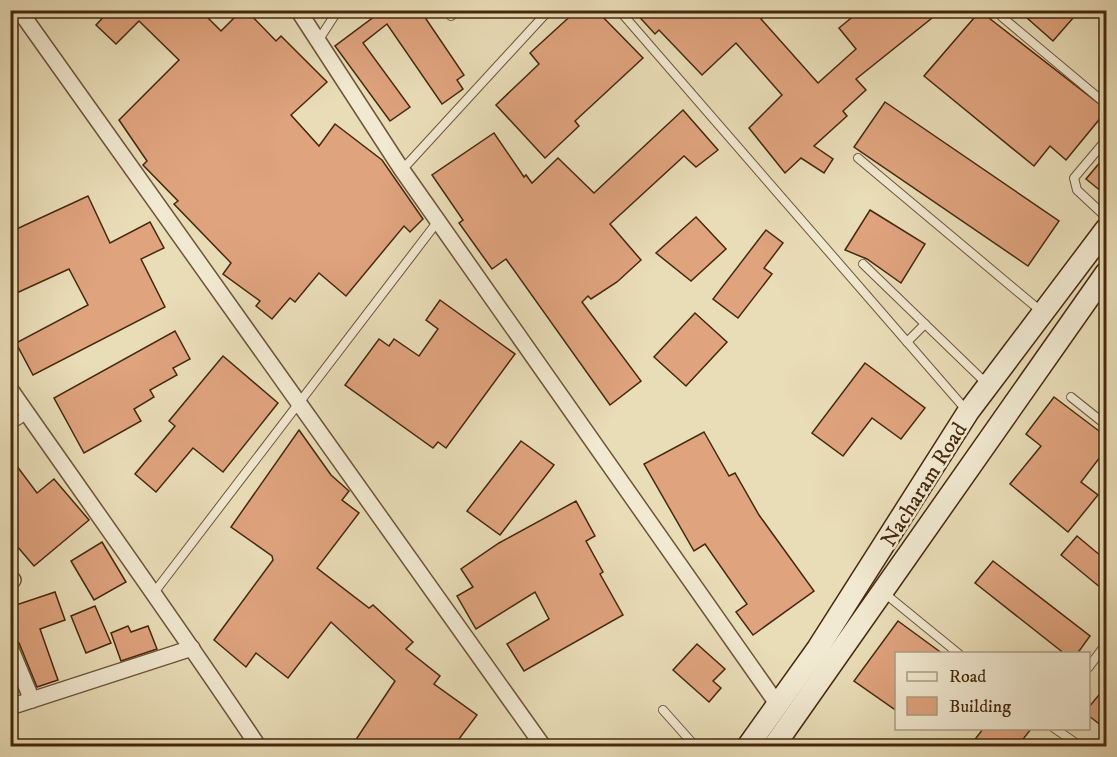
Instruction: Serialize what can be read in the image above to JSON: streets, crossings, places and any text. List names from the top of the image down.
{
  "streets": {
    "main road": ["Nacharam Road"]
  },
  "legend": ["Road", "Building"]
}
